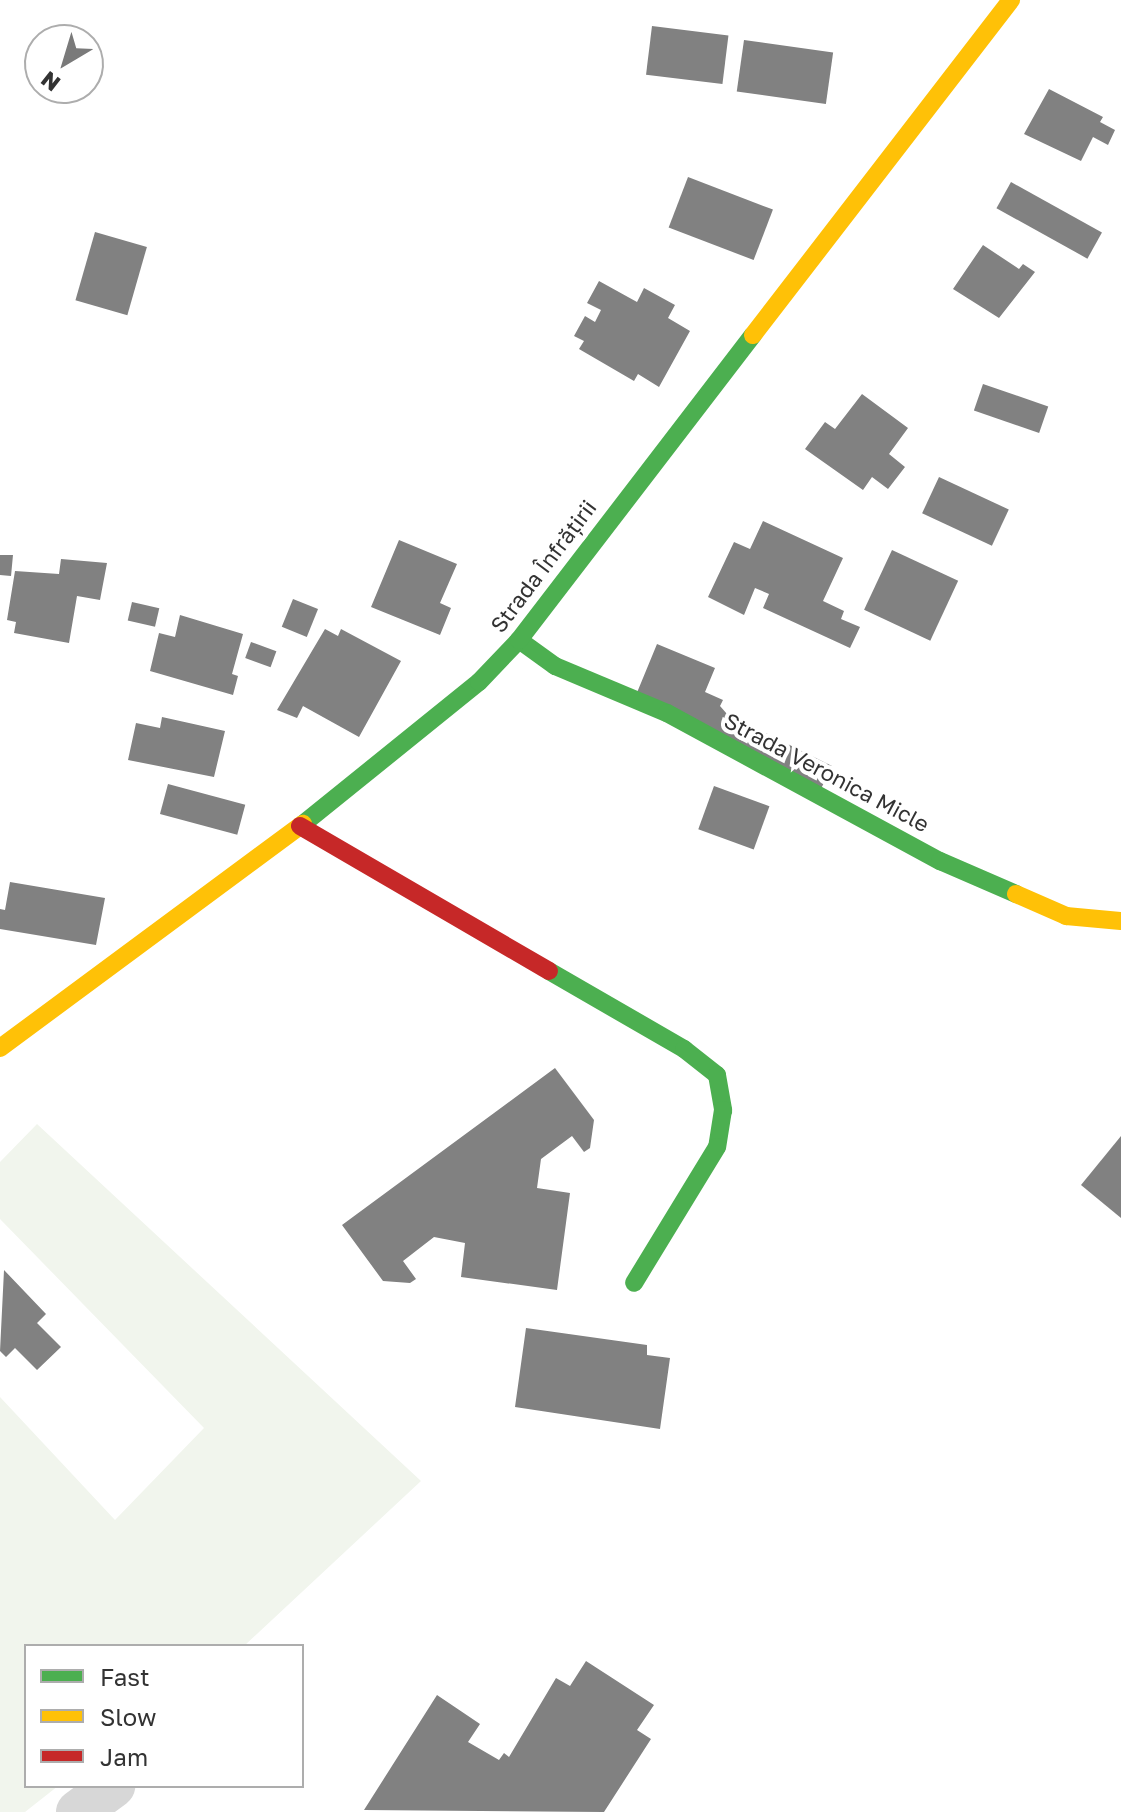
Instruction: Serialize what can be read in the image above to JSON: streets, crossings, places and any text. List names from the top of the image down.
{
  "streets": {
    "main road": ["Strada Înfrățirii", "Strada Veronica Micle"]
  },
  "crossings": [
    ["Strada Înfrățirii", "Strada Veronica Micle"]
  ],
  "legend": ["Fast", "Slow", "Jam"],
  "north": "bottom left"
}
